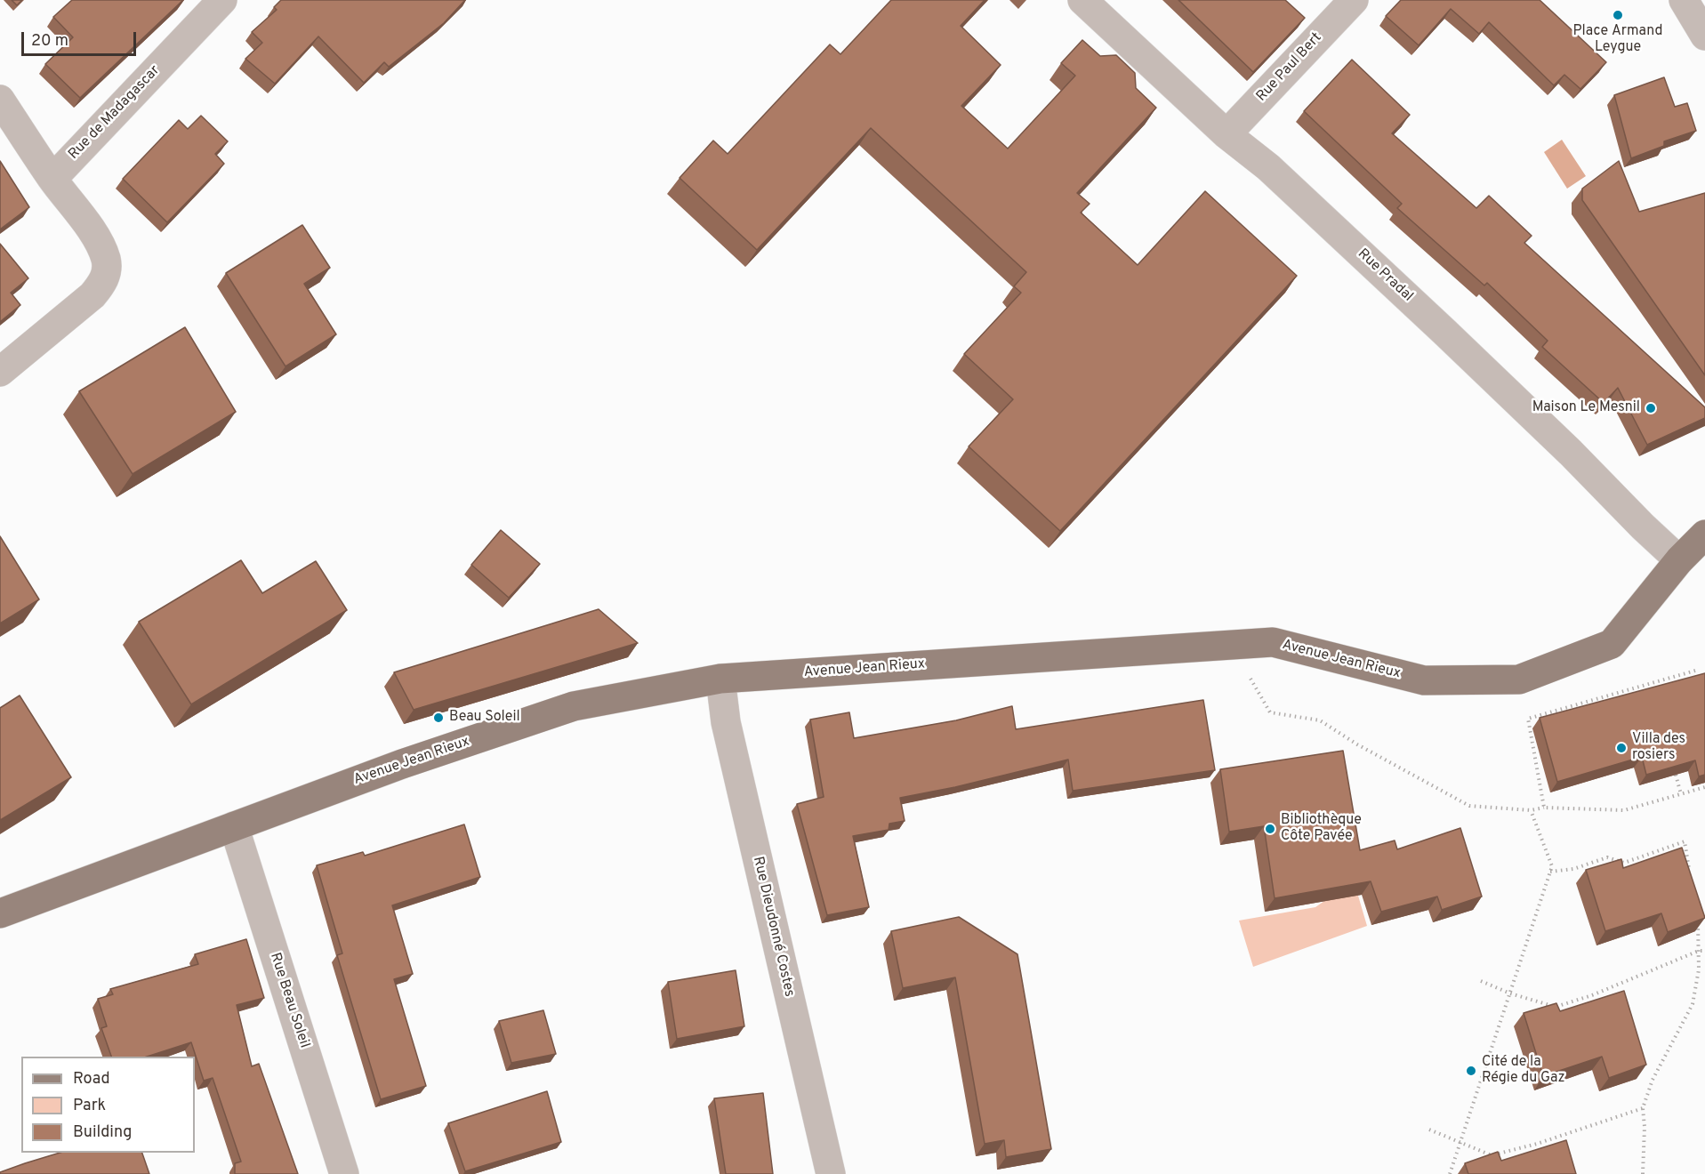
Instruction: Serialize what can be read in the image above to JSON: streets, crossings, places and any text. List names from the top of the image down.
{
  "streets": {
    "main road": ["Avenue Jean Rieux"],
    "street": [
      "Rue Paul Bert",
      "Rue de Madagascar",
      "Rue Pradal",
      "Rue Dieudonné Costes",
      "Rue Beau Soleil"
    ]
  },
  "crossings": [
    ["Rue Paul Bert", "Rue Pradal"],
    ["Rue Pradal", "Avenue Jean Rieux"],
    ["Avenue Jean Rieux", "Rue Dieudonné Costes"],
    ["Avenue Jean Rieux", "Rue Beau Soleil"]
  ],
  "places": [
    "Place Armand Leygue",
    "Maison Le Mesnil",
    "Beau Soleil",
    "Villa des rosiers",
    "Bibliothèque Côte Pavée",
    "Cité de la Régie du Gaz"
  ],
  "legend": ["Road", "Park", "Building"],
  "scale_bar": "20 m"
}
